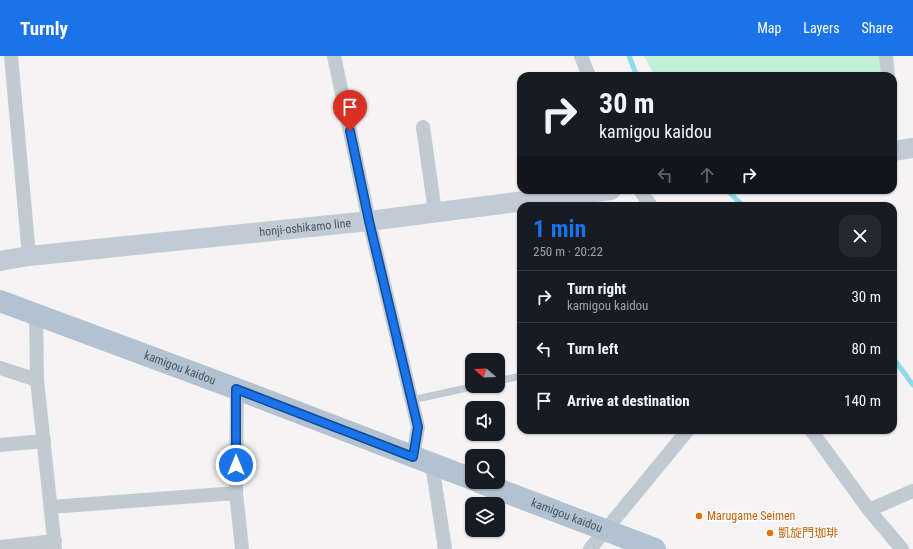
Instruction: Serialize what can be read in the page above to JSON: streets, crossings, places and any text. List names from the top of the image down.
{
  "streets": {
    "main road": ["honji-oshikamo line", "kamigou kaidou"]
  },
  "places": ["Marugame Seimen", "凱旋門珈琲"],
  "north": "left",
  "page": {
    "header": "Turnly",
    "nav": ["Map", "Layers", "Share"],
    "turn": ["30 m", "kamigou kaidou"],
    "heading": ["1 min", "250 m · 20:22"],
    "list": [
      {
        "name": "Turn right",
        "note": "kamigou kaidou",
        "value": "30 m"
      },
      {
        "name": "Turn left",
        "value": "80 m"
      },
      {
        "name": "Arrive at destination",
        "value": "140 m"
      }
    ]
  }
}
